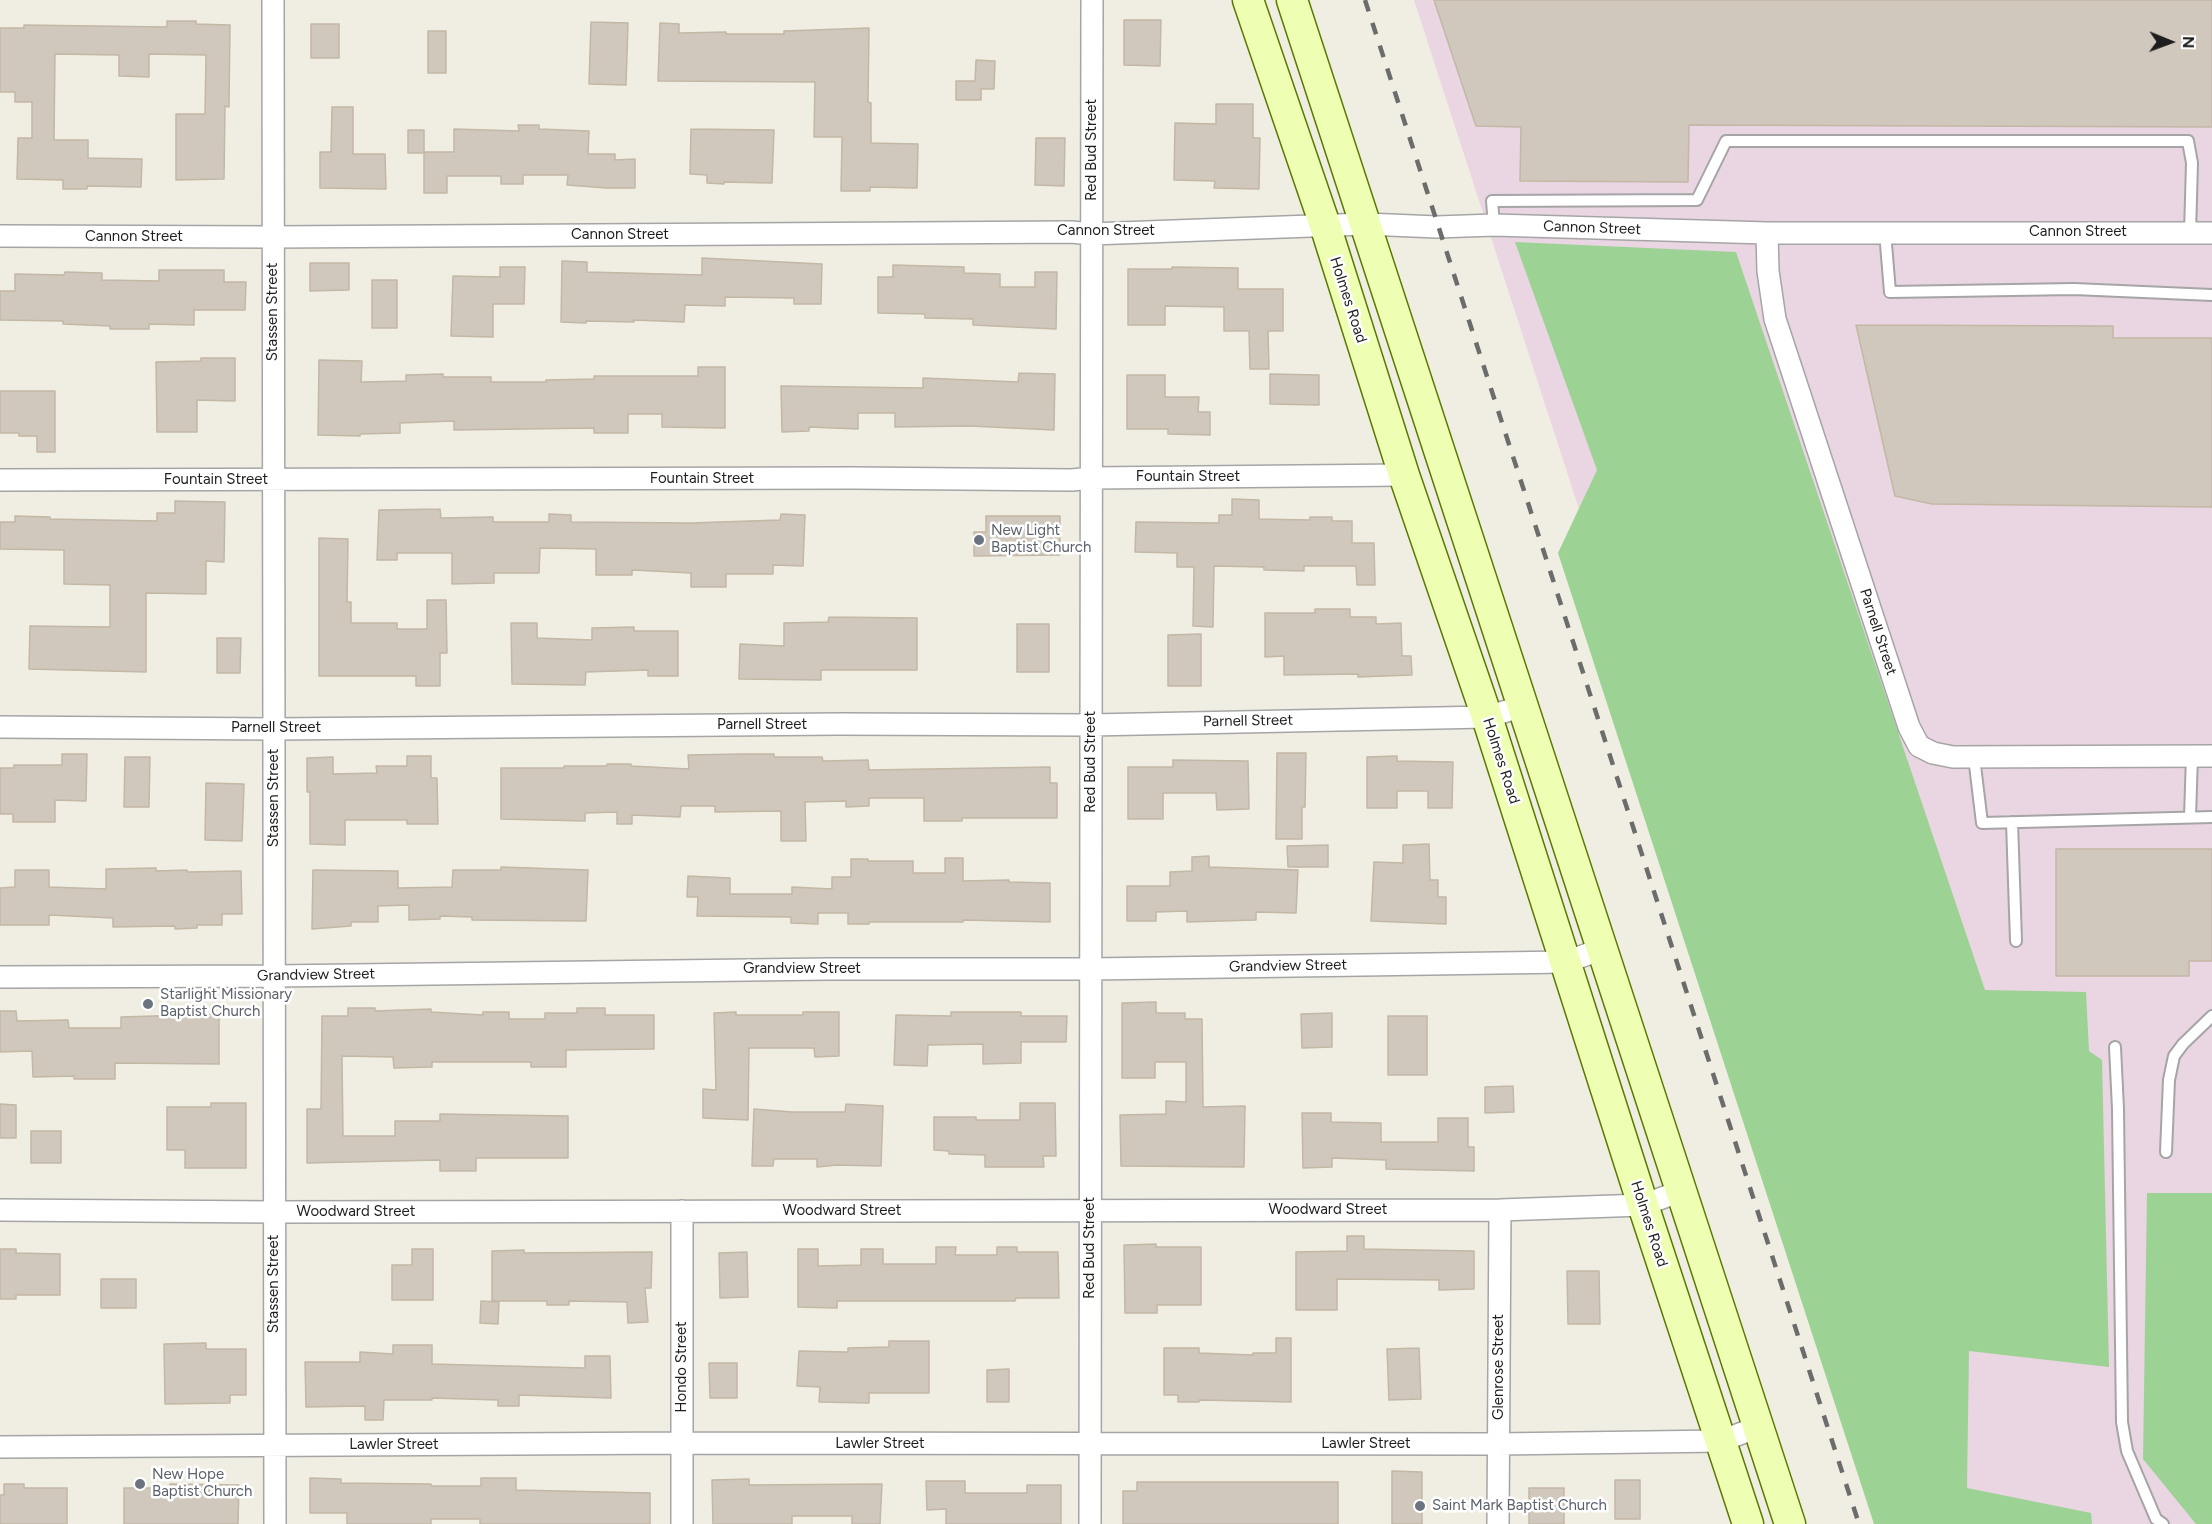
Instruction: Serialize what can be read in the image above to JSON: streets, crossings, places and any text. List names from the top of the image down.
{
  "streets": {
    "main road": ["Holmes Road"],
    "street": [
      "Red Bud Street",
      "Cannon Street",
      "Stassen Street",
      "Fountain Street",
      "Parnell Street",
      "Grandview Street",
      "Woodward Street",
      "Hondo Street",
      "Glenrose Street",
      "Lawler Street"
    ]
  },
  "crossings": [
    ["Red Bud Street", "Cannon Street"],
    ["Red Bud Street", "Fountain Street"],
    ["Red Bud Street", "Parnell Street"],
    ["Red Bud Street", "Grandview Street"],
    ["Red Bud Street", "Woodward Street"],
    ["Red Bud Street", "Lawler Street"],
    ["Cannon Street", "Holmes Road"],
    ["Cannon Street", "Stassen Street"],
    ["Cannon Street", "Parnell Street"],
    ["Holmes Road", "Fountain Street"],
    ["Holmes Road", "Parnell Street"],
    ["Holmes Road", "Grandview Street"],
    ["Holmes Road", "Woodward Street"],
    ["Holmes Road", "Lawler Street"],
    ["Stassen Street", "Fountain Street"],
    ["Stassen Street", "Parnell Street"],
    ["Stassen Street", "Grandview Street"],
    ["Stassen Street", "Woodward Street"],
    ["Stassen Street", "Lawler Street"],
    ["Woodward Street", "Hondo Street"],
    ["Woodward Street", "Glenrose Street"],
    ["Hondo Street", "Lawler Street"],
    ["Glenrose Street", "Lawler Street"]
  ],
  "places": [
    "New Light Baptist Church",
    "Starlight Missionary Baptist Church",
    "New Hope Baptist Church",
    "Saint Mark Baptist Church"
  ],
  "north": "right"
}
